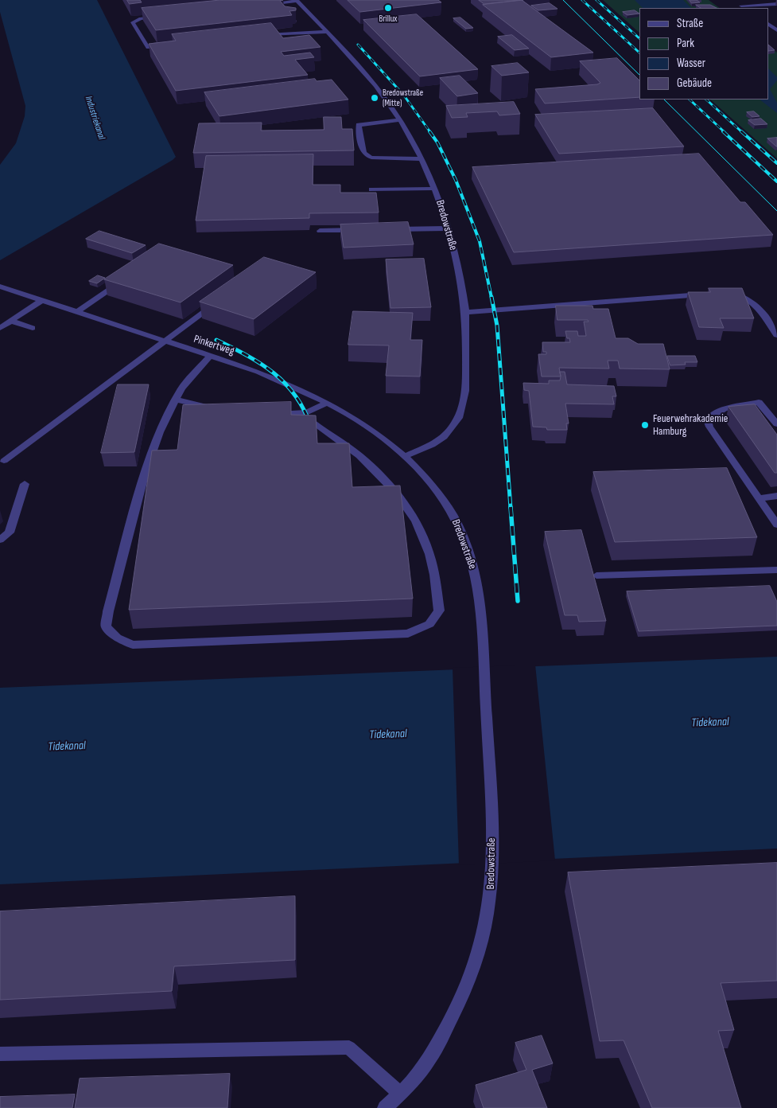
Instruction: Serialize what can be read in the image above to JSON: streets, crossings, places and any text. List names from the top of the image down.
{
  "streets": {
    "street": ["Bredowstraße", "Pinkertweg"]
  },
  "crossings": [
    ["Bredowstraße", "Pinkertweg"]
  ],
  "water": ["Industriekanal", "Tidekanal"],
  "places": ["Brillux", "Bredowstraße (Mitte)", "Feuerwehrakademie Hamburg"],
  "legend": [
    "Straße",
    "Park",
    "Wasser",
    "Gebäude"
  ]
}
